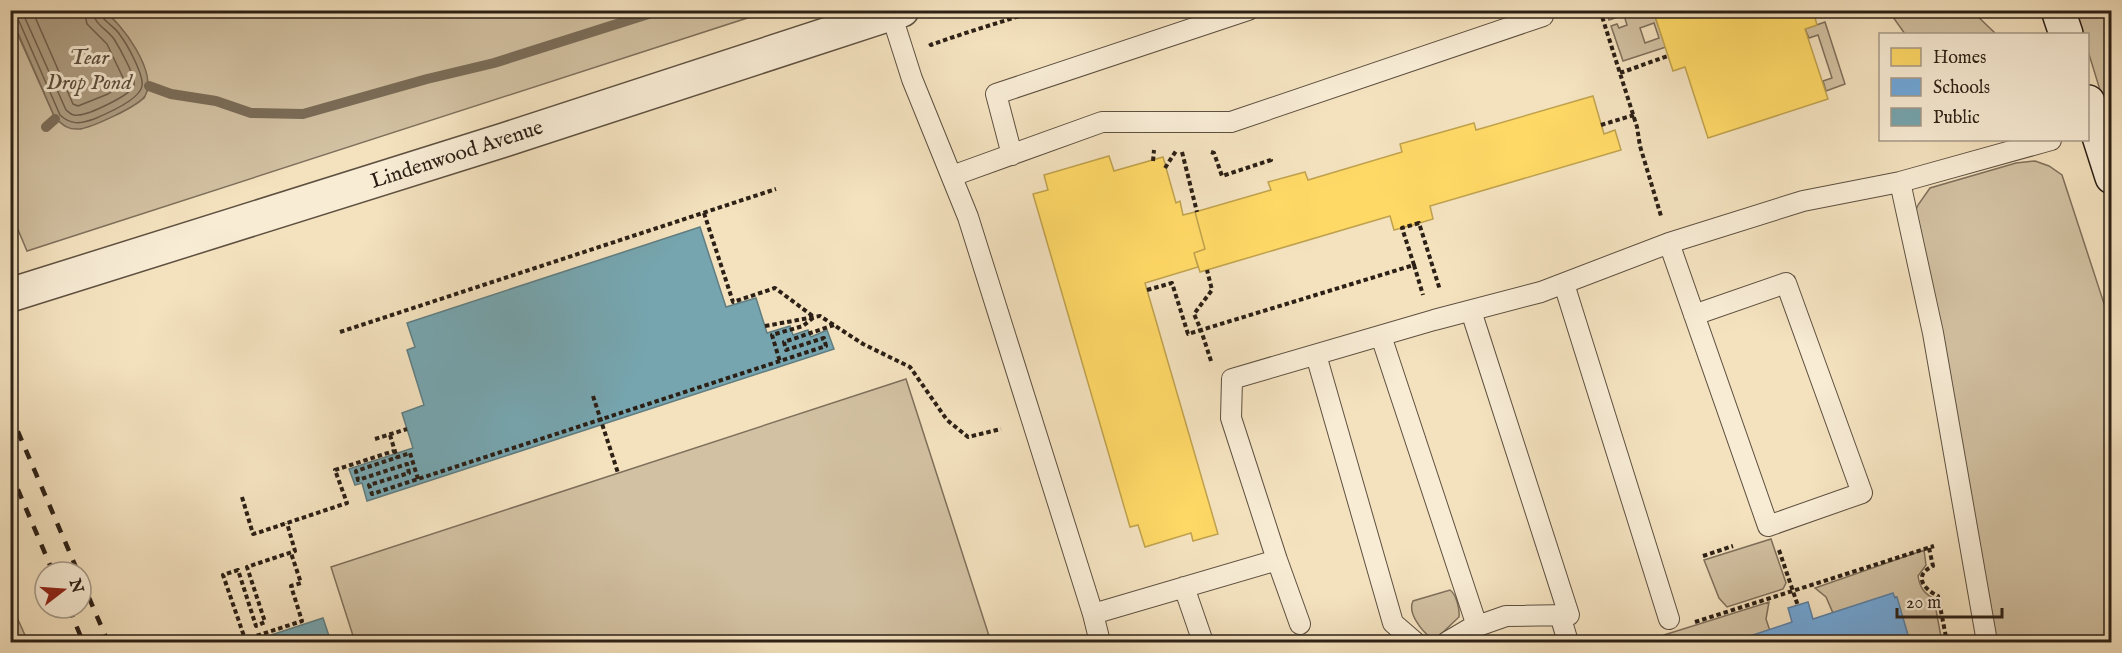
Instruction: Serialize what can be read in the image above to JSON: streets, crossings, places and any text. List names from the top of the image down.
{
  "streets": {
    "street": ["Lindenwood Avenue"]
  },
  "water": ["Tear Drop Pond"],
  "legend": ["Homes", "Schools", "Public"],
  "scale_bar": "20 m",
  "north": "right"
}
